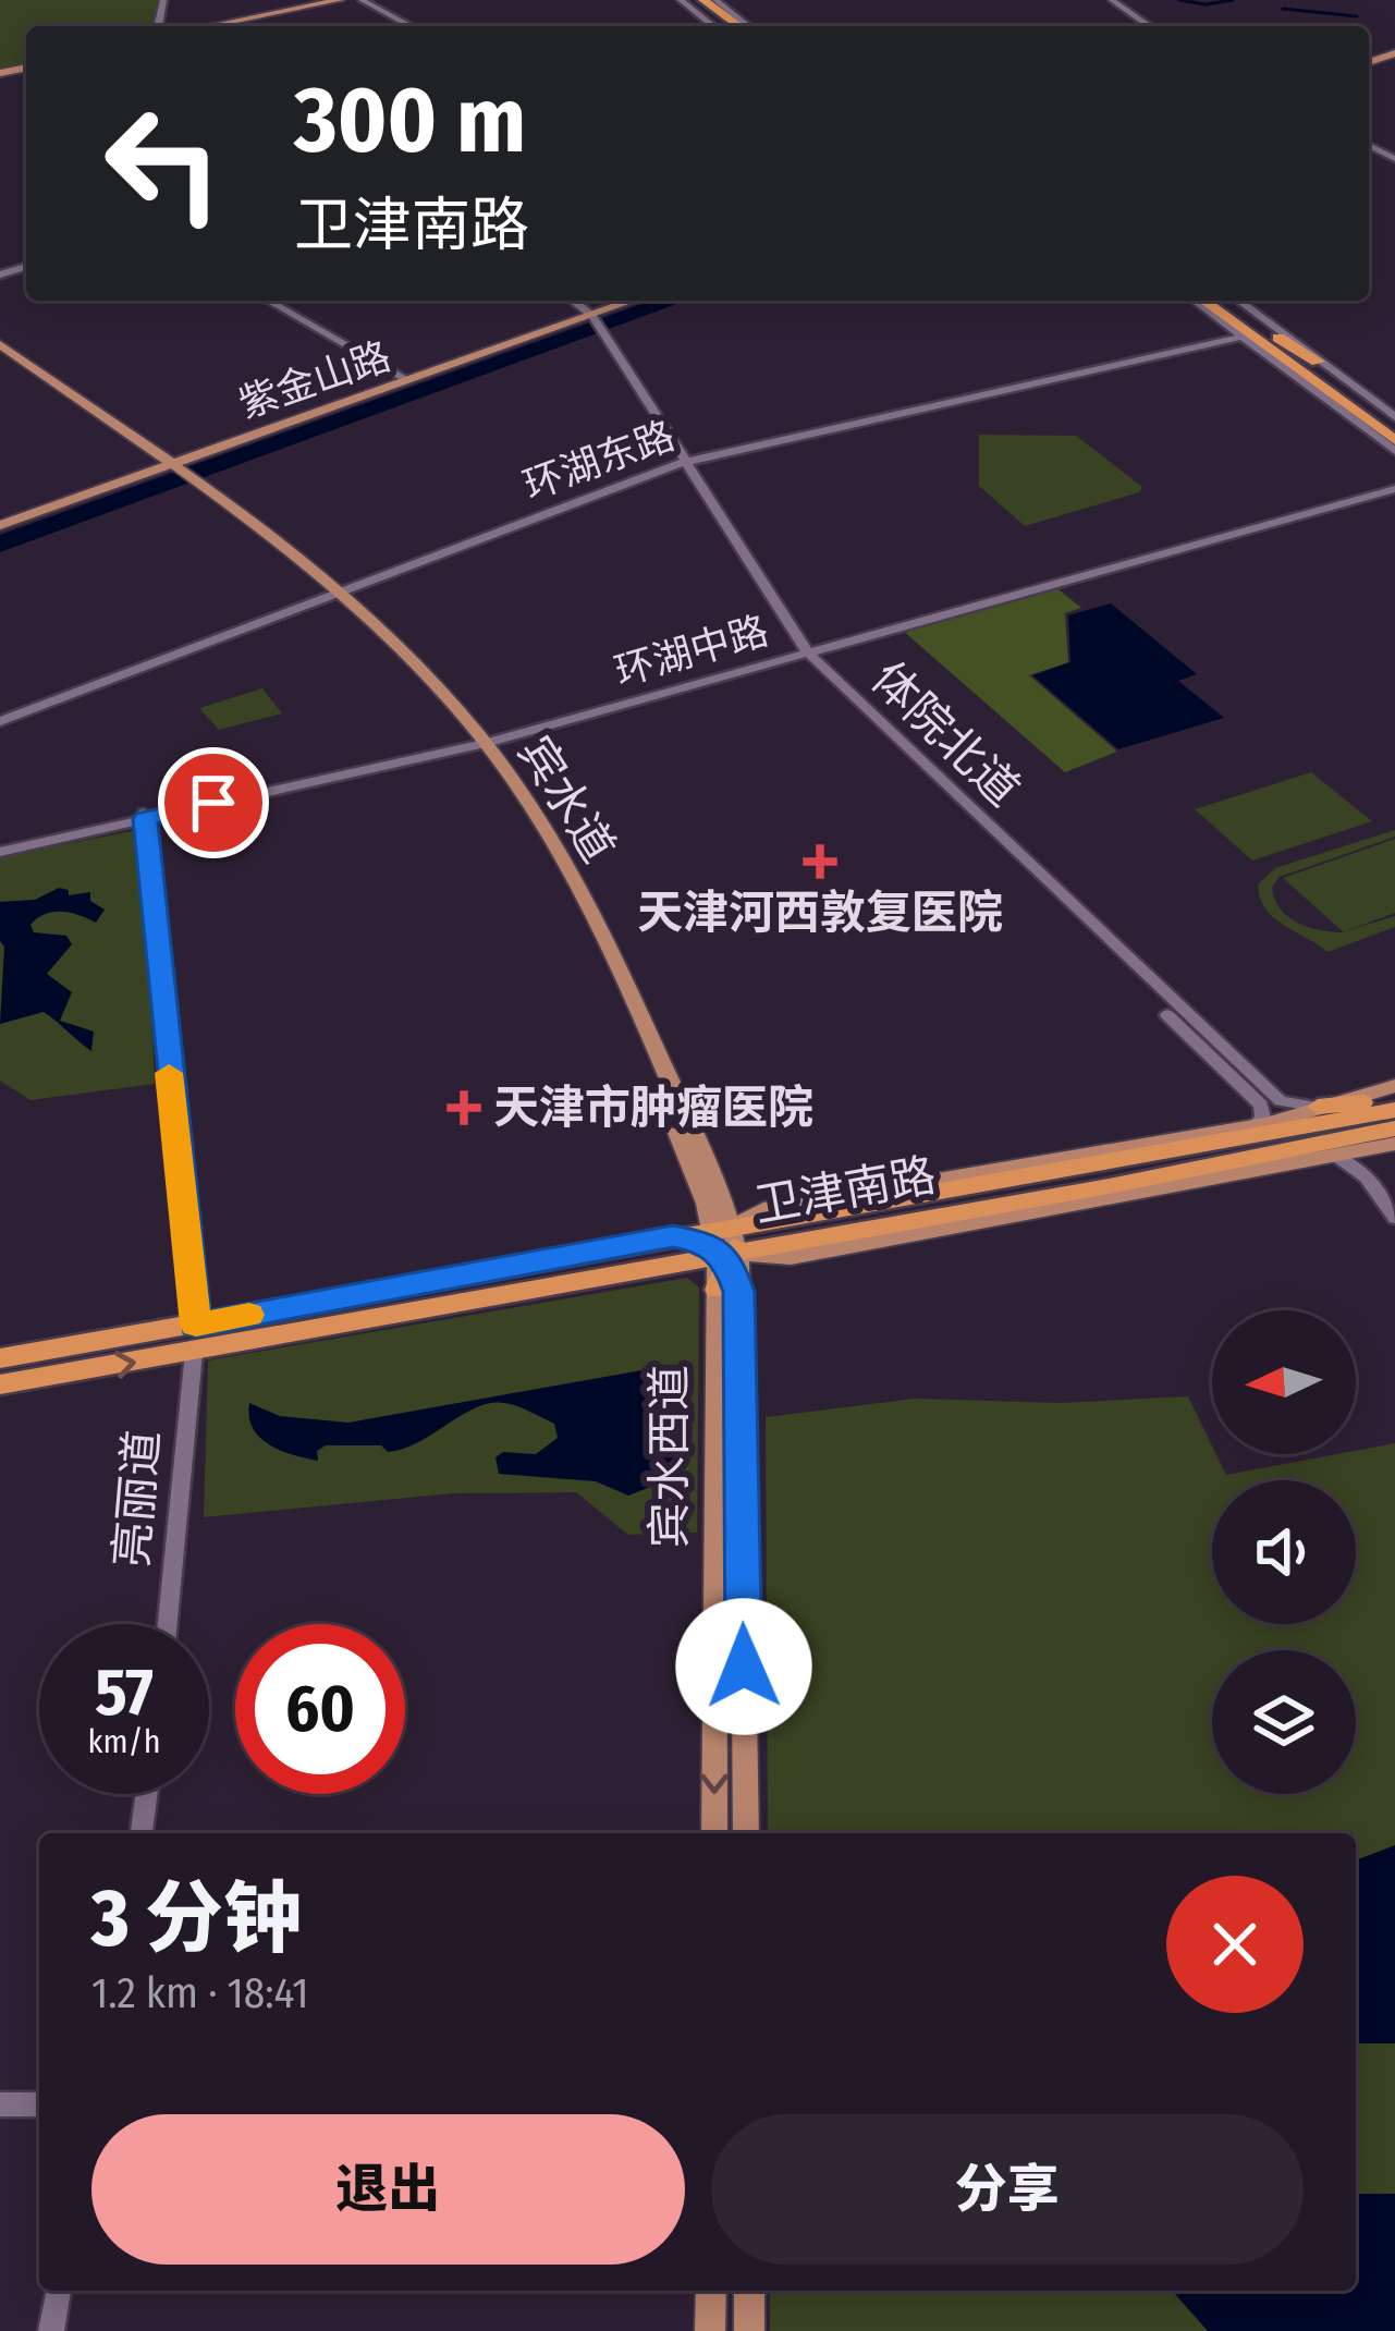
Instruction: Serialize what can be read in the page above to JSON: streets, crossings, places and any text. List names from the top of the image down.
{
  "streets": {
    "highway": ["卫津南路"],
    "main road": ["紫金山路", "宾水道", "宾水西道"],
    "street": [
      "环湖东路",
      "环湖中路",
      "体院北道",
      "亮丽道"
    ]
  },
  "crossings": [
    ["紫金山路", "体院北道"],
    ["紫金山路", "宾水道"],
    ["环湖东路", "体院北道"],
    ["环湖东路", "宾水道"],
    ["环湖中路", "体院北道"],
    ["环湖中路", "宾水道"],
    ["宾水道", "卫津南路"],
    ["卫津南路", "亮丽道"]
  ],
  "places": {
    "health": ["天津河西敦复医院", "天津市肿瘤医院"]
  },
  "north": "left",
  "page": {
    "turn": ["300 m", "卫津南路"],
    "speed": "57 km/h",
    "limit": "60",
    "heading": ["3 分钟", "1.2 km · 18:41"],
    "buttons": ["退出", "分享"]
  }
}
